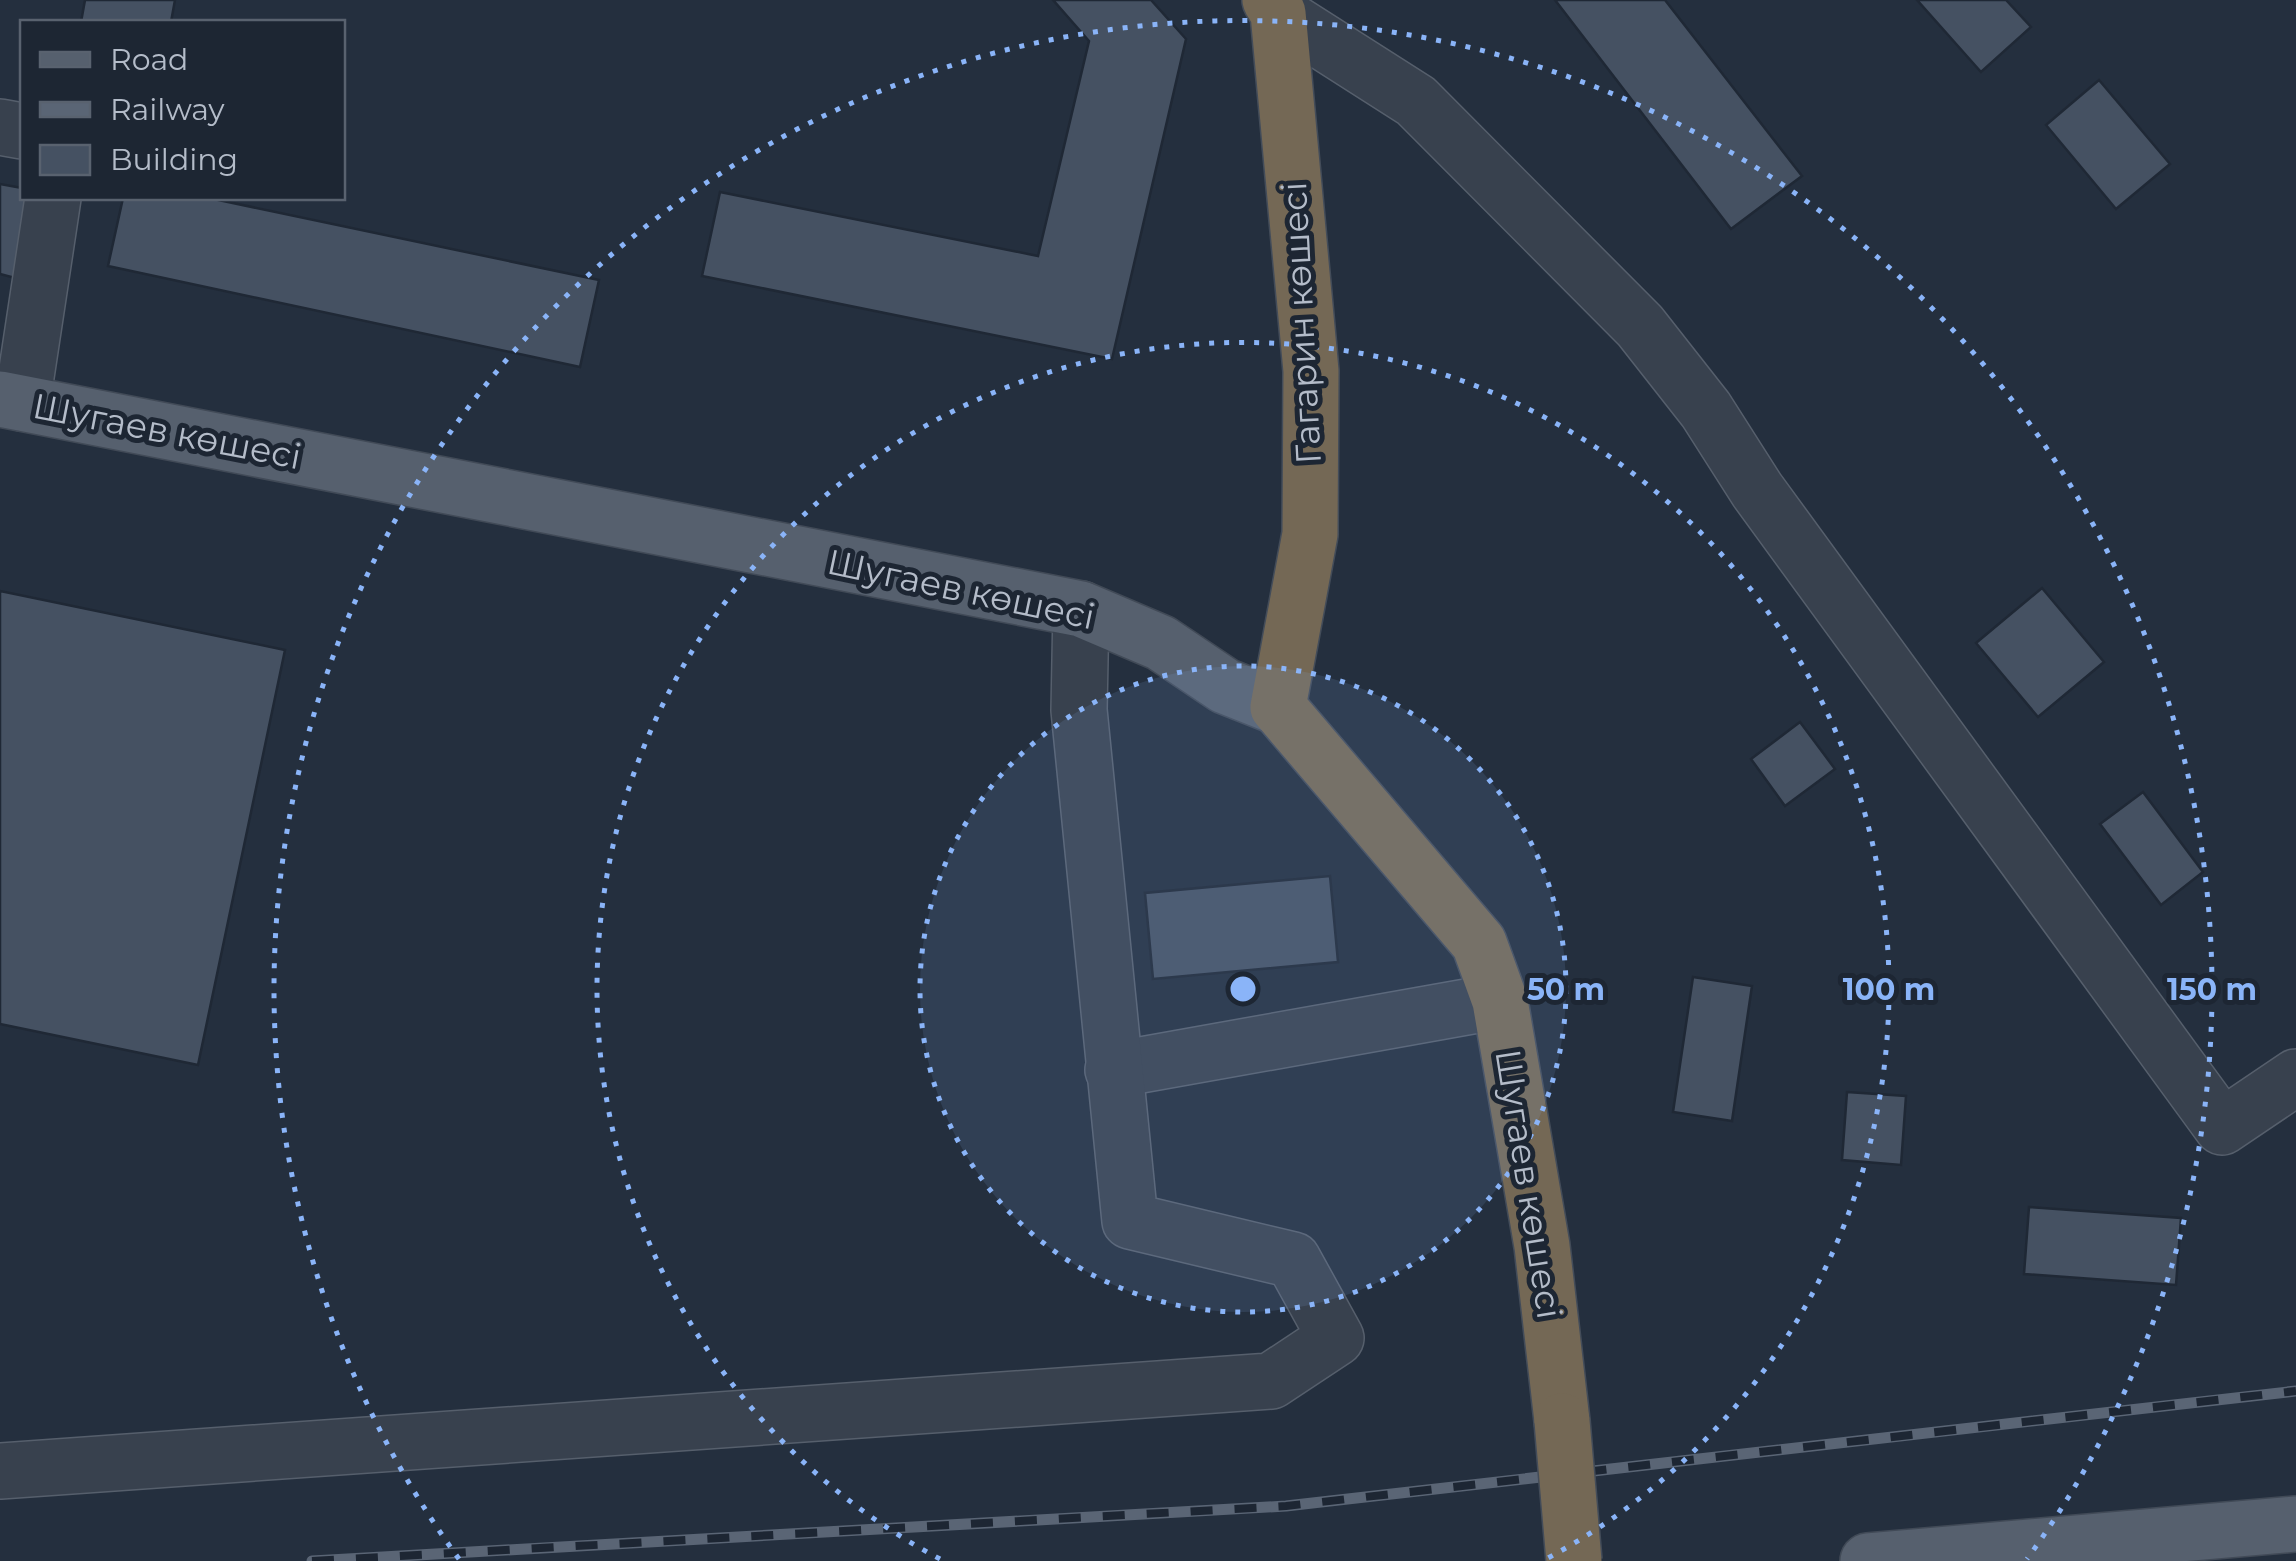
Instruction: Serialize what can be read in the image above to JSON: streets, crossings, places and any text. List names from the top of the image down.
{
  "streets": {
    "highway": ["Гагарин көшесі", "Шугаев көшесі"]
  },
  "crossings": [
    ["Гагарин көшесі", "Шугаев көшесі"]
  ],
  "legend": ["Road", "Railway", "Building"],
  "rings": ["50 m", "100 m", "150 m"]
}
